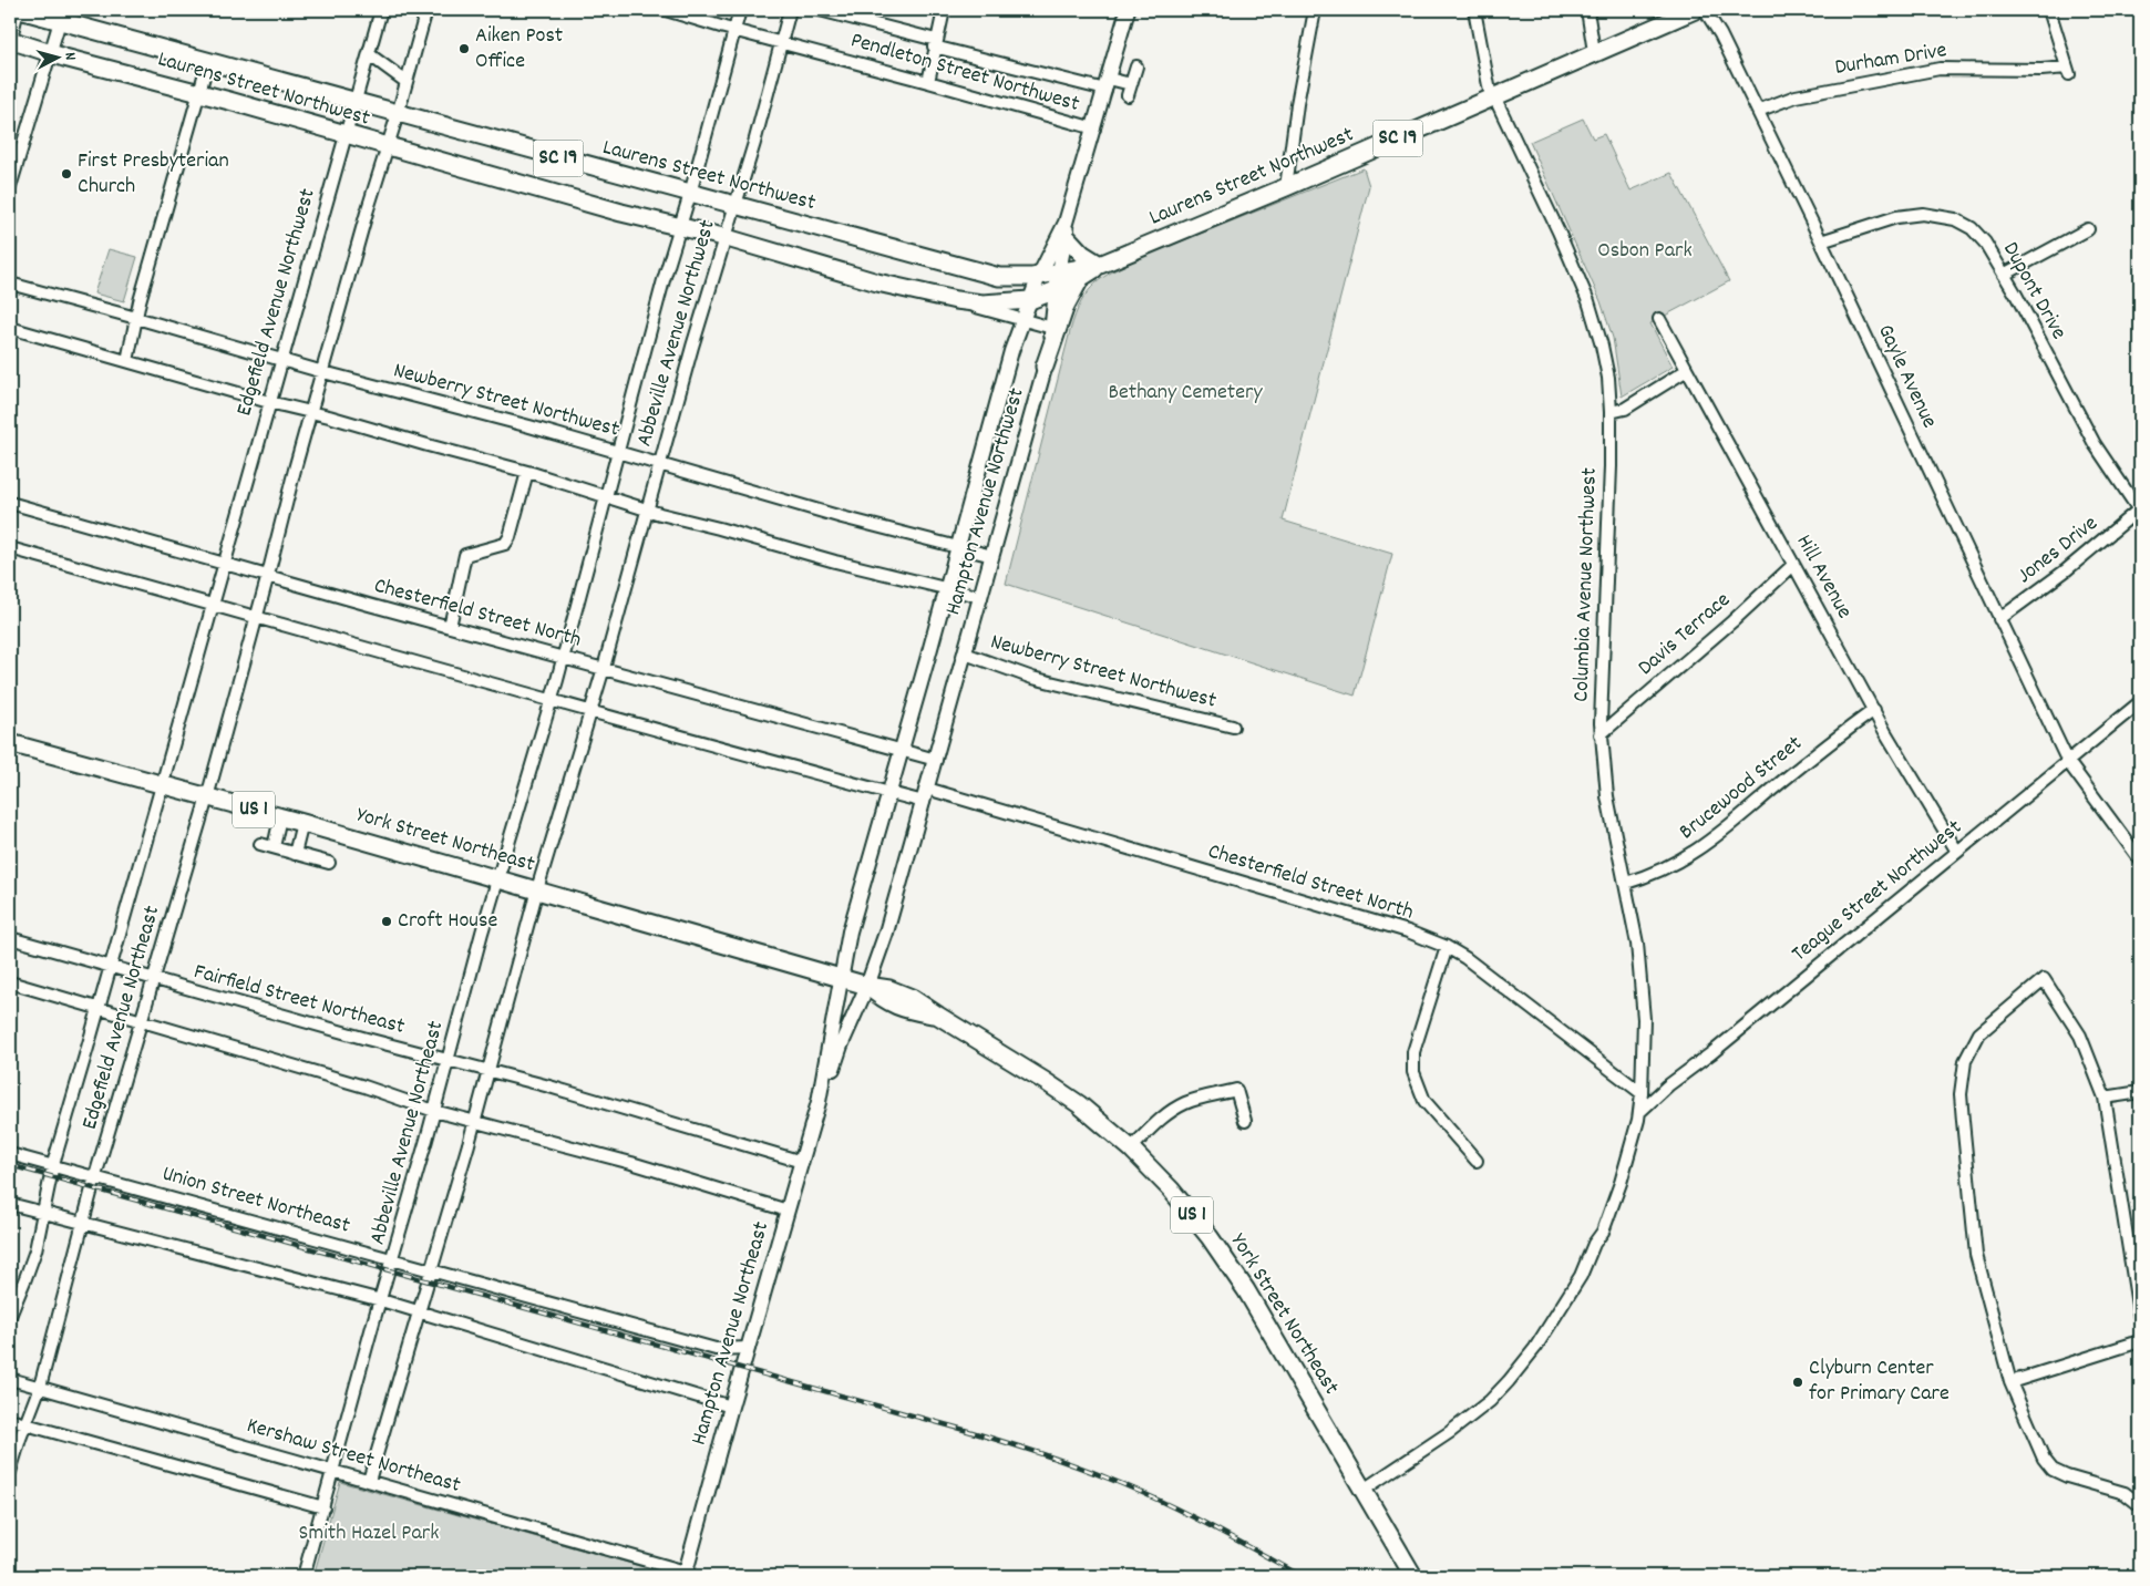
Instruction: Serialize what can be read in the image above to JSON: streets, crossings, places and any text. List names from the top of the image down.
{
  "streets": {
    "main road": [
      "Laurens Street Northwest",
      "SC 19",
      "US 1",
      "York Street Northeast"
    ],
    "street": [
      "Durham Drive",
      "Pendleton Street Northwest",
      "Dupont Drive",
      "Edgefield Avenue Northwest",
      "Abbeville Avenue Northwest",
      "Gayle Avenue",
      "Newberry Street Northwest",
      "Hampton Avenue Northwest",
      "Jones Drive",
      "Hill Avenue",
      "Columbia Avenue Northwest",
      "Chesterfield Street North",
      "Davis Terrace",
      "Brucewood Street",
      "Teague Street Northwest",
      "Fairfield Street Northeast",
      "Edgefield Avenue Northeast",
      "Abbeville Avenue Northeast",
      "Union Street Northeast",
      "Hampton Avenue Northeast",
      "Kershaw Street Northeast"
    ]
  },
  "crossings": [
    ["Durham Drive", "Gayle Avenue"],
    ["Pendleton Street Northwest", "Abbeville Avenue Northwest"],
    ["Pendleton Street Northwest", "Hampton Avenue Northwest"],
    ["Laurens Street Northwest", "Edgefield Avenue Northwest"],
    ["Laurens Street Northwest", "Abbeville Avenue Northwest"],
    ["Laurens Street Northwest", "Hampton Avenue Northwest"],
    ["Laurens Street Northwest", "Columbia Avenue Northwest"],
    ["Dupont Drive", "Gayle Avenue"],
    ["Dupont Drive", "Jones Drive"],
    ["Edgefield Avenue Northwest", "Newberry Street Northwest"],
    ["Edgefield Avenue Northwest", "Chesterfield Street North"],
    ["Edgefield Avenue Northwest", "Edgefield Avenue Northeast"],
    ["Abbeville Avenue Northwest", "Newberry Street Northwest"],
    ["Abbeville Avenue Northwest", "Chesterfield Street North"],
    ["Abbeville Avenue Northwest", "Abbeville Avenue Northeast"],
    ["Gayle Avenue", "Jones Drive"],
    ["Gayle Avenue", "Teague Street Northwest"],
    ["Newberry Street Northwest", "Hampton Avenue Northwest"],
    ["Hampton Avenue Northwest", "Chesterfield Street North"],
    ["Hampton Avenue Northwest", "Hampton Avenue Northeast"],
    ["Hill Avenue", "Davis Terrace"],
    ["Hill Avenue", "Brucewood Street"],
    ["Hill Avenue", "Teague Street Northwest"],
    ["Columbia Avenue Northwest", "Chesterfield Street North"],
    ["Columbia Avenue Northwest", "Davis Terrace"],
    ["Columbia Avenue Northwest", "Brucewood Street"],
    ["Columbia Avenue Northwest", "York Street Northeast"],
    ["Columbia Avenue Northwest", "Teague Street Northwest"],
    ["Chesterfield Street North", "Edgefield Avenue Northeast"],
    ["Chesterfield Street North", "Abbeville Avenue Northeast"],
    ["Chesterfield Street North", "Hampton Avenue Northeast"],
    ["York Street Northeast", "Edgefield Avenue Northeast"],
    ["York Street Northeast", "Abbeville Avenue Northeast"],
    ["York Street Northeast", "Hampton Avenue Northeast"],
    ["Fairfield Street Northeast", "Edgefield Avenue Northeast"],
    ["Fairfield Street Northeast", "Abbeville Avenue Northeast"],
    ["Fairfield Street Northeast", "Hampton Avenue Northeast"],
    ["Edgefield Avenue Northeast", "Union Street Northeast"],
    ["Edgefield Avenue Northeast", "Kershaw Street Northeast"],
    ["Abbeville Avenue Northeast", "Union Street Northeast"],
    ["Abbeville Avenue Northeast", "Kershaw Street Northeast"],
    ["Union Street Northeast", "Hampton Avenue Northeast"],
    ["Hampton Avenue Northeast", "Kershaw Street Northeast"]
  ],
  "parks": ["Osbon Park", "Bethany Cemetery", "Smith Hazel Park"],
  "places": [
    "Aiken Post Office",
    "First Presbyterian Church",
    "Croft House",
    "Clyburn Center for Primary Care"
  ],
  "north": "right"
}
